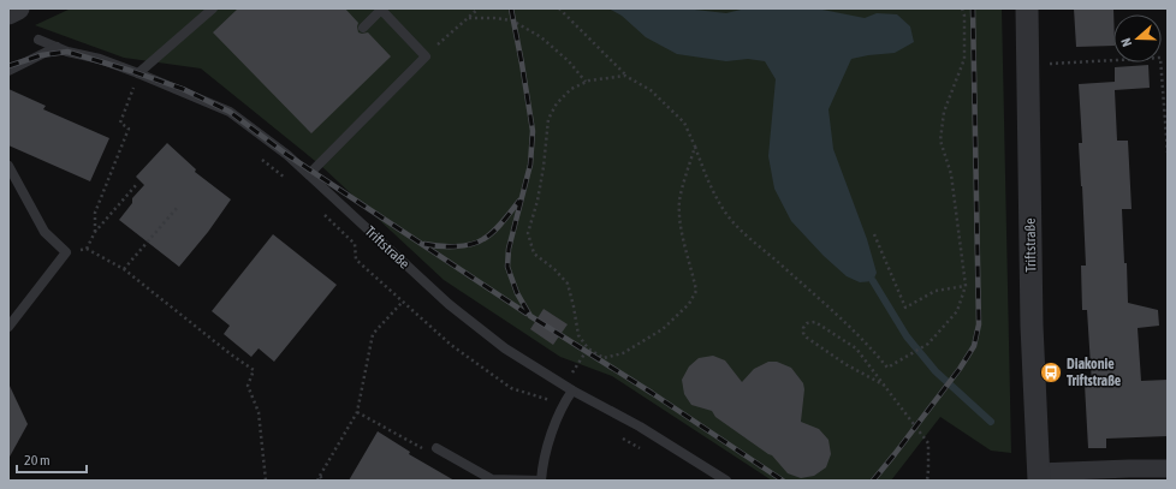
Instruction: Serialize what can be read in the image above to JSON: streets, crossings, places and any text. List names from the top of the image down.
{
  "streets": {
    "street": ["Triftstraße"]
  },
  "places": {
    "bus stop": ["Diakonie Triftstraße"]
  },
  "scale_bar": "20 m",
  "north": "left"
}
